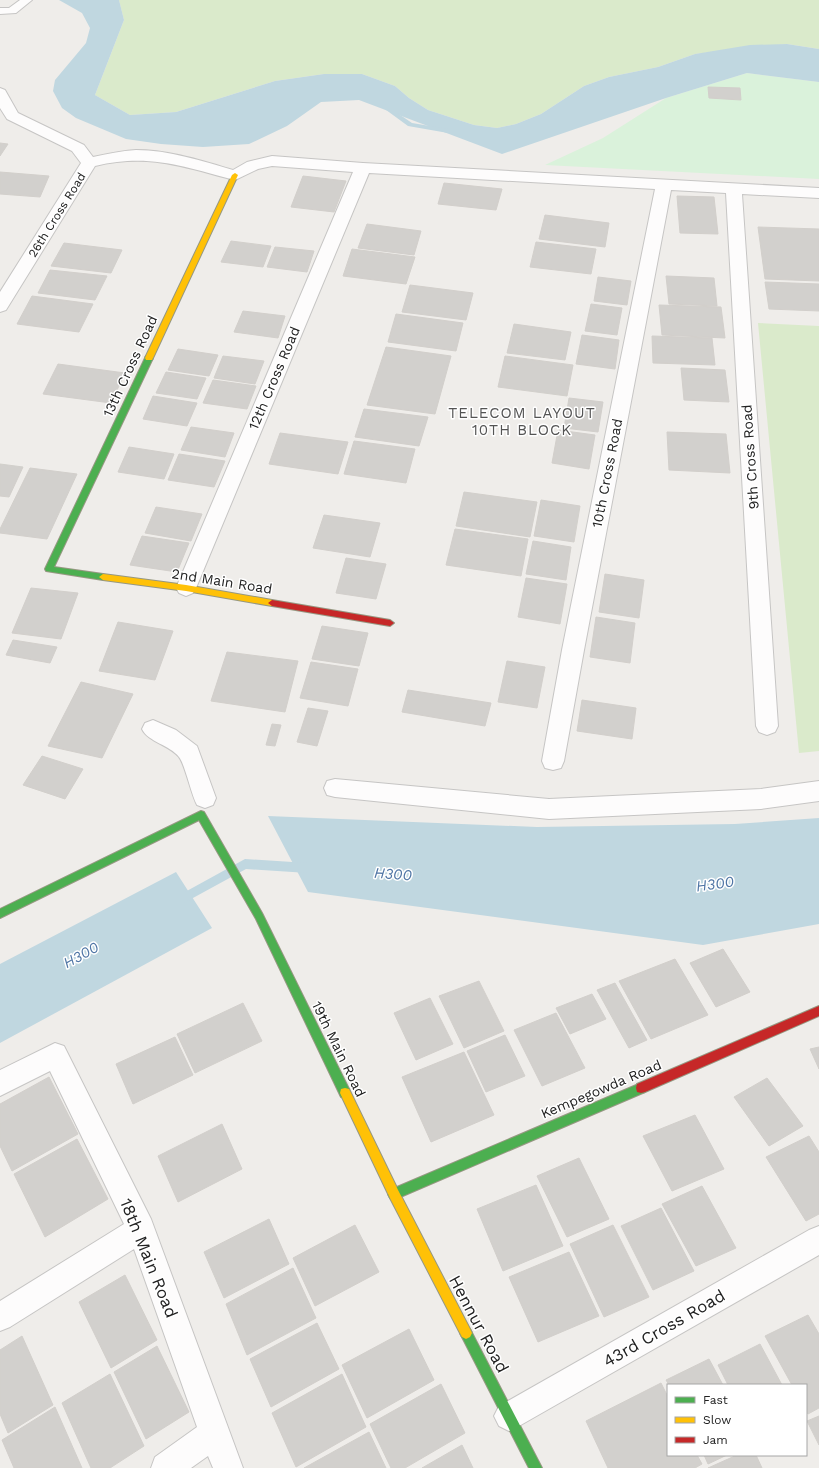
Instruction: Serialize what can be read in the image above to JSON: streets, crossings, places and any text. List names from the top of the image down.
{
  "streets": {
    "street": [
      "26th Cross Road",
      "13th Cross Road",
      "12th Cross Road",
      "9th Cross Road",
      "10th Cross Road",
      "2nd Main Road",
      "19th Main Road",
      "Kempegowda Road",
      "18th Main Road",
      "Hennur Road",
      "43rd Cross Road"
    ]
  },
  "crossings": [
    ["13th Cross Road", "2nd Main Road"],
    ["12th Cross Road", "2nd Main Road"],
    ["19th Main Road", "Kempegowda Road"],
    ["19th Main Road", "Hennur Road"],
    ["Kempegowda Road", "Hennur Road"],
    ["Hennur Road", "43rd Cross Road"]
  ],
  "districts": ["TELECOM LAYOUT 10TH BLOCK"],
  "water": ["H300"],
  "legend": ["Fast", "Slow", "Jam"]
}
